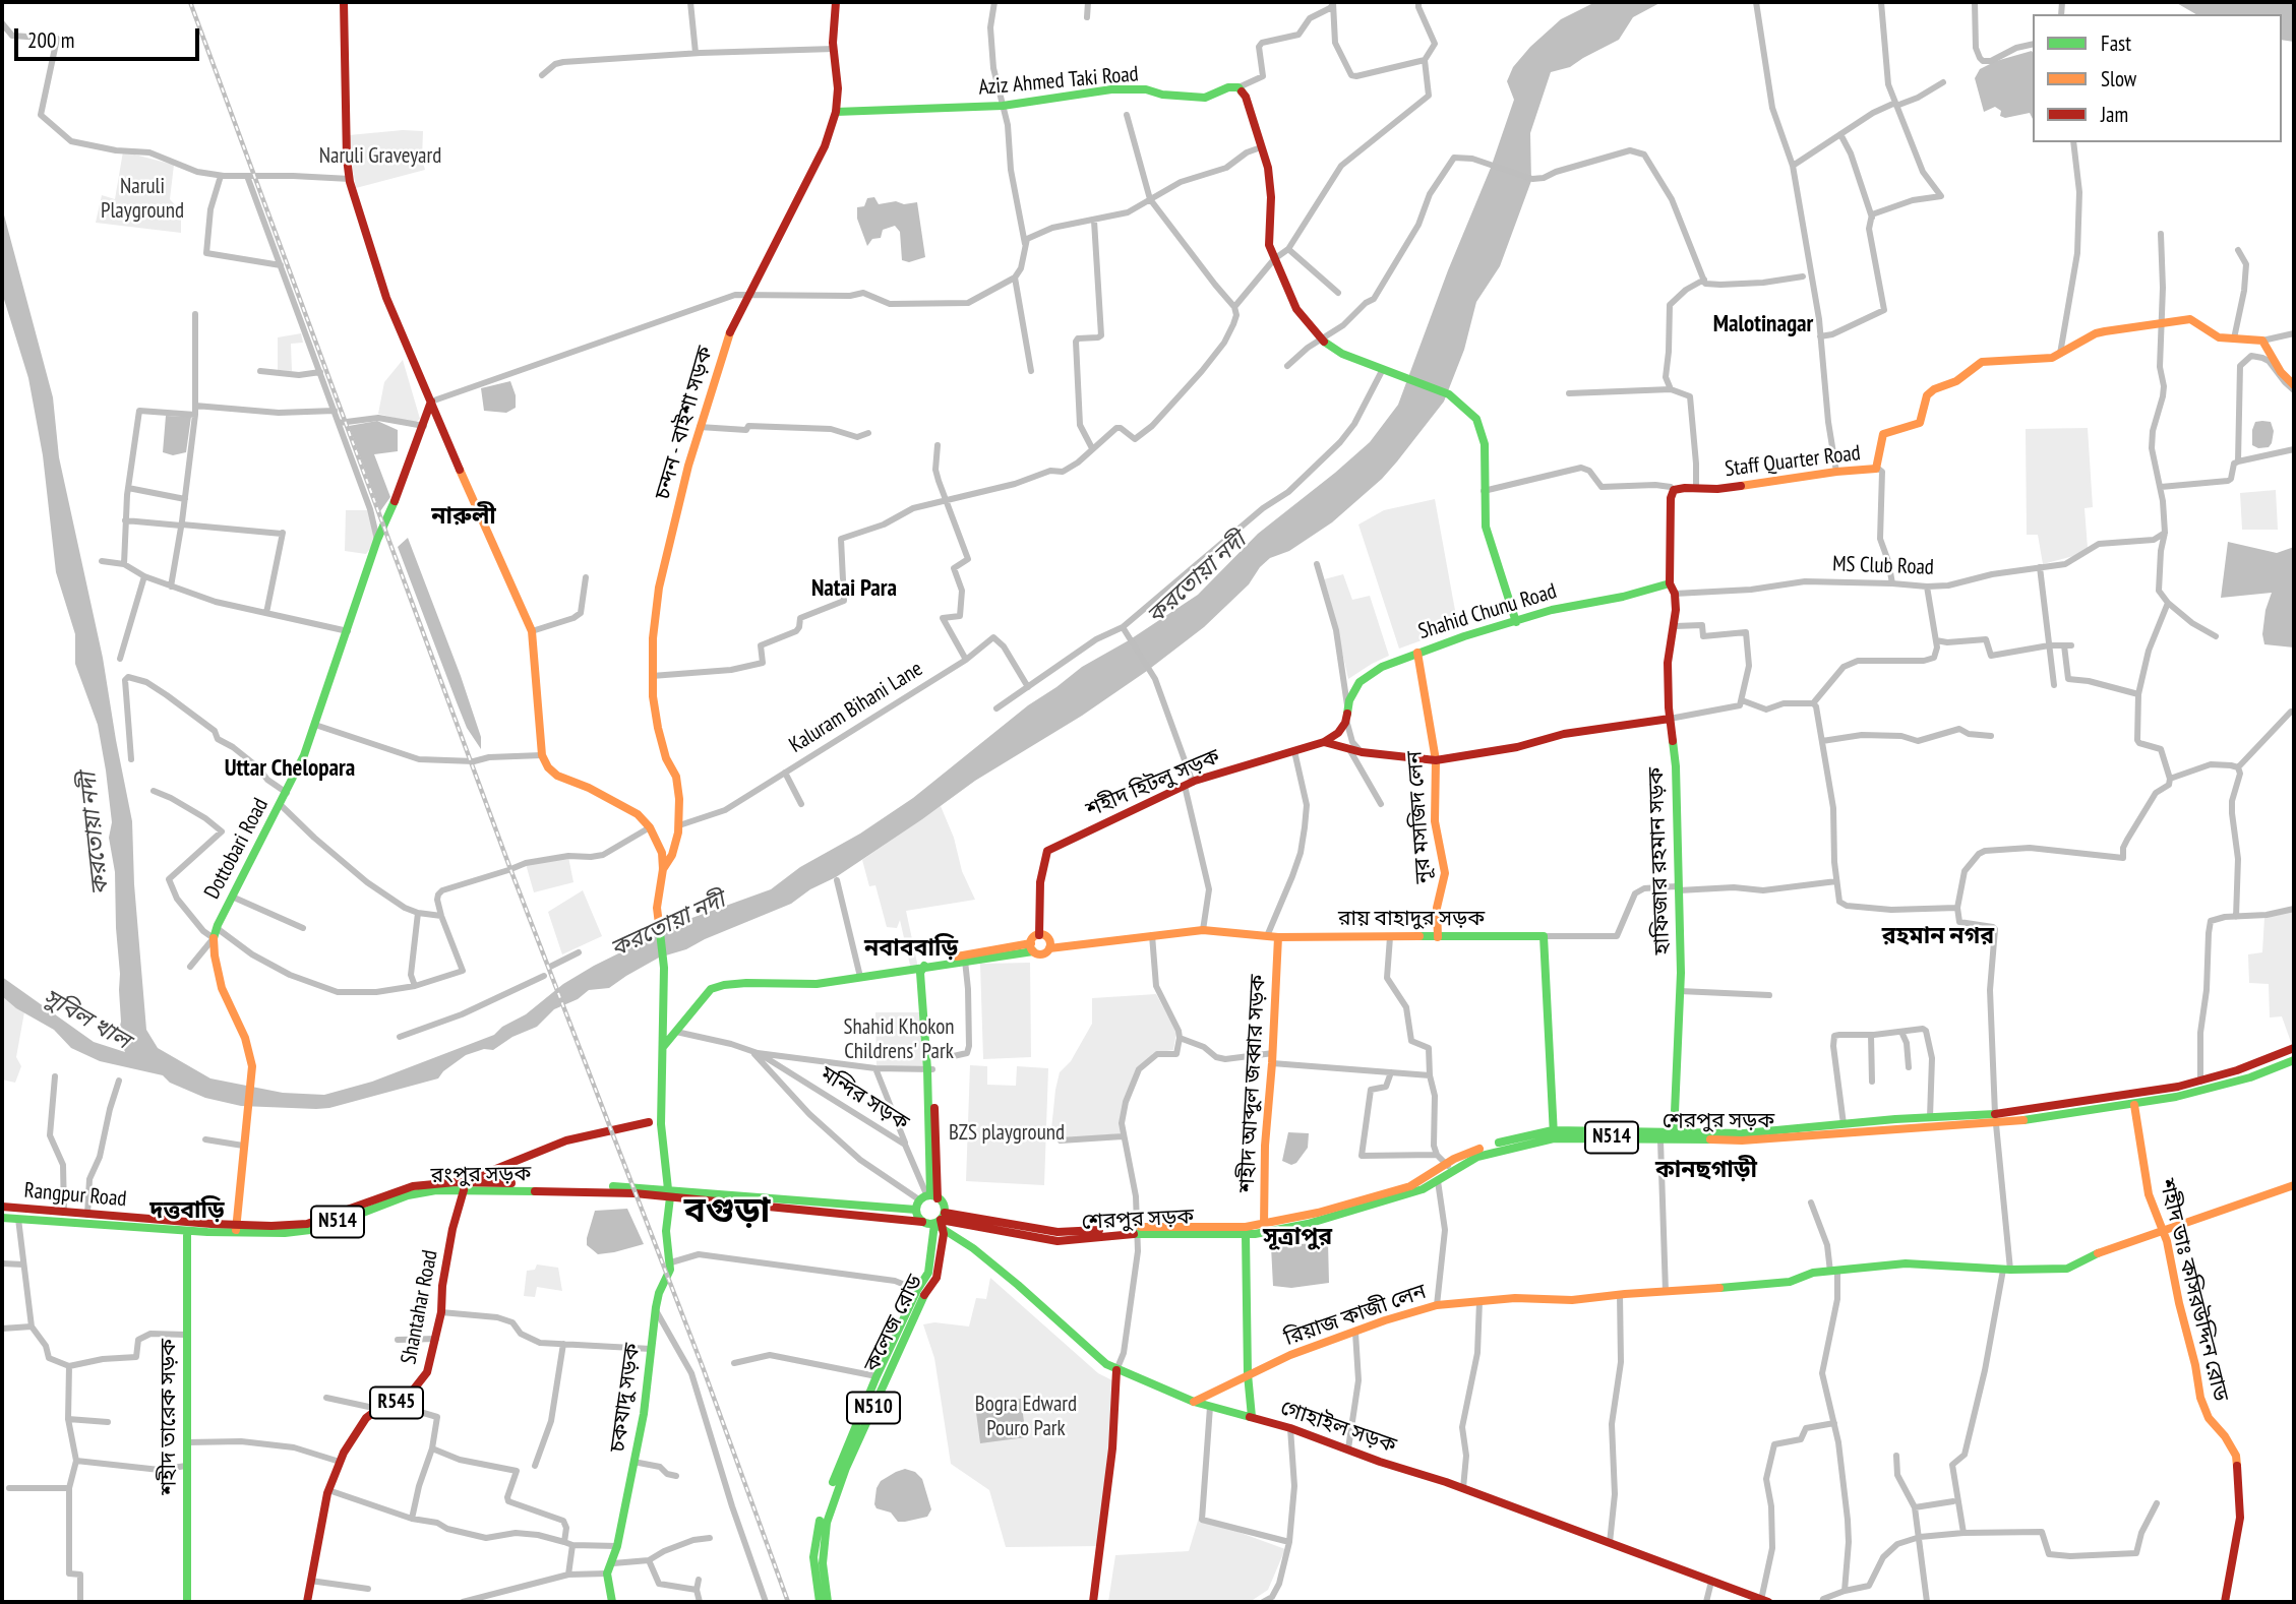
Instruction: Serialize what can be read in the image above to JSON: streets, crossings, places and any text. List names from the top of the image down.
{
  "streets": {
    "main road": [
      "Aziz Ahmed Taki Road",
      "চন্দন - বাইশা সড়ক",
      "Staff Quarter Road",
      "Shahid Chunu Road",
      "শহীদ হিটলু সড়ক",
      "নূর মসজিদ লেন",
      "Dottobari Road",
      "হাফিজার রহমান সড়ক",
      "রায় বাহাদুর সড়ক",
      "শহীদ আব্দুল জব্বার সড়ক",
      "শেরপুর সড়ক",
      "N514",
      "রংপুর সড়ক",
      "Rangpur Road",
      "শহীদ ডাঃ কসিরউদ্দিন রোড",
      "Shantahar Road",
      "রিয়াজ কাজী লেন",
      "কলেজ রোড",
      "চকযাদু সড়ক",
      "R545",
      "N510",
      "শহীদ তারেক সড়ক",
      "গোহাইল সড়ক"
    ],
    "street": ["MS Club Road", "Kaluram Bihani Lane", "মন্দির সড়ক"]
  },
  "crossings": [
    ["Aziz Ahmed Taki Road", "চন্দন - বাইশা সড়ক"],
    ["চন্দন - বাইশা সড়ক", "Kaluram Bihani Lane"],
    ["চন্দন - বাইশা সড়ক", "চকযাদু সড়ক"],
    ["MS Club Road", "হাফিজার রহমান সড়ক"],
    ["Shahid Chunu Road", "নূর মসজিদ লেন"],
    ["Shahid Chunu Road", "হাফিজার রহমান সড়ক"],
    ["শহীদ হিটলু সড়ক", "রায় বাহাদুর সড়ক"],
    ["নূর মসজিদ লেন", "রায় বাহাদুর সড়ক"],
    ["হাফিজার রহমান সড়ক", "শেরপুর সড়ক"],
    ["রায় বাহাদুর সড়ক", "শহীদ আব্দুল জব্বার সড়ক"],
    ["শহীদ আব্দুল জব্বার সড়ক", "শেরপুর সড়ক"],
    ["শেরপুর সড়ক", "রংপুর সড়ক"],
    ["শেরপুর সড়ক", "শহীদ ডাঃ কসিরউদ্দিন রোড"],
    ["শেরপুর সড়ক", "কলেজ রোড"],
    ["শেরপুর সড়ক", "গোহাইল সড়ক"],
    ["রংপুর সড়ক", "Rangpur Road"],
    ["রংপুর সড়ক", "Shantahar Road"],
    ["রংপুর সড়ক", "কলেজ রোড"],
    ["রংপুর সড়ক", "চকযাদু সড়ক"],
    ["রংপুর সড়ক", "শহীদ তারেক সড়ক"],
    ["রংপুর সড়ক", "গোহাইল সড়ক"],
    ["Rangpur Road", "শহীদ তারেক সড়ক"],
    ["শহীদ ডাঃ কসিরউদ্দিন রোড", "রিয়াজ কাজী লেন"],
    ["Shantahar Road", "R545"],
    ["রিয়াজ কাজী লেন", "গোহাইল সড়ক"],
    ["কলেজ রোড", "গোহাইল সড়ক"]
  ],
  "districts": [
    "Malotinagar",
    "নারুলী",
    "Natai Para",
    "Uttar Chelopara",
    "রহমান নগর",
    "নবাববাড়ি",
    "কানছগাড়ী",
    "দত্তবাড়ি",
    "বগুড়া",
    "সূত্রাপুর"
  ],
  "water": ["করতোয়া নদী", "সুবিল খাল"],
  "parks": [
    "Naruli Graveyard",
    "Naruli Playground",
    "Shahid Khokon Childrens' Park",
    "BZS playground",
    "Bogra Edward Pouro Park"
  ],
  "legend": ["Fast", "Slow", "Jam"],
  "scale_bar": "200 m"
}
